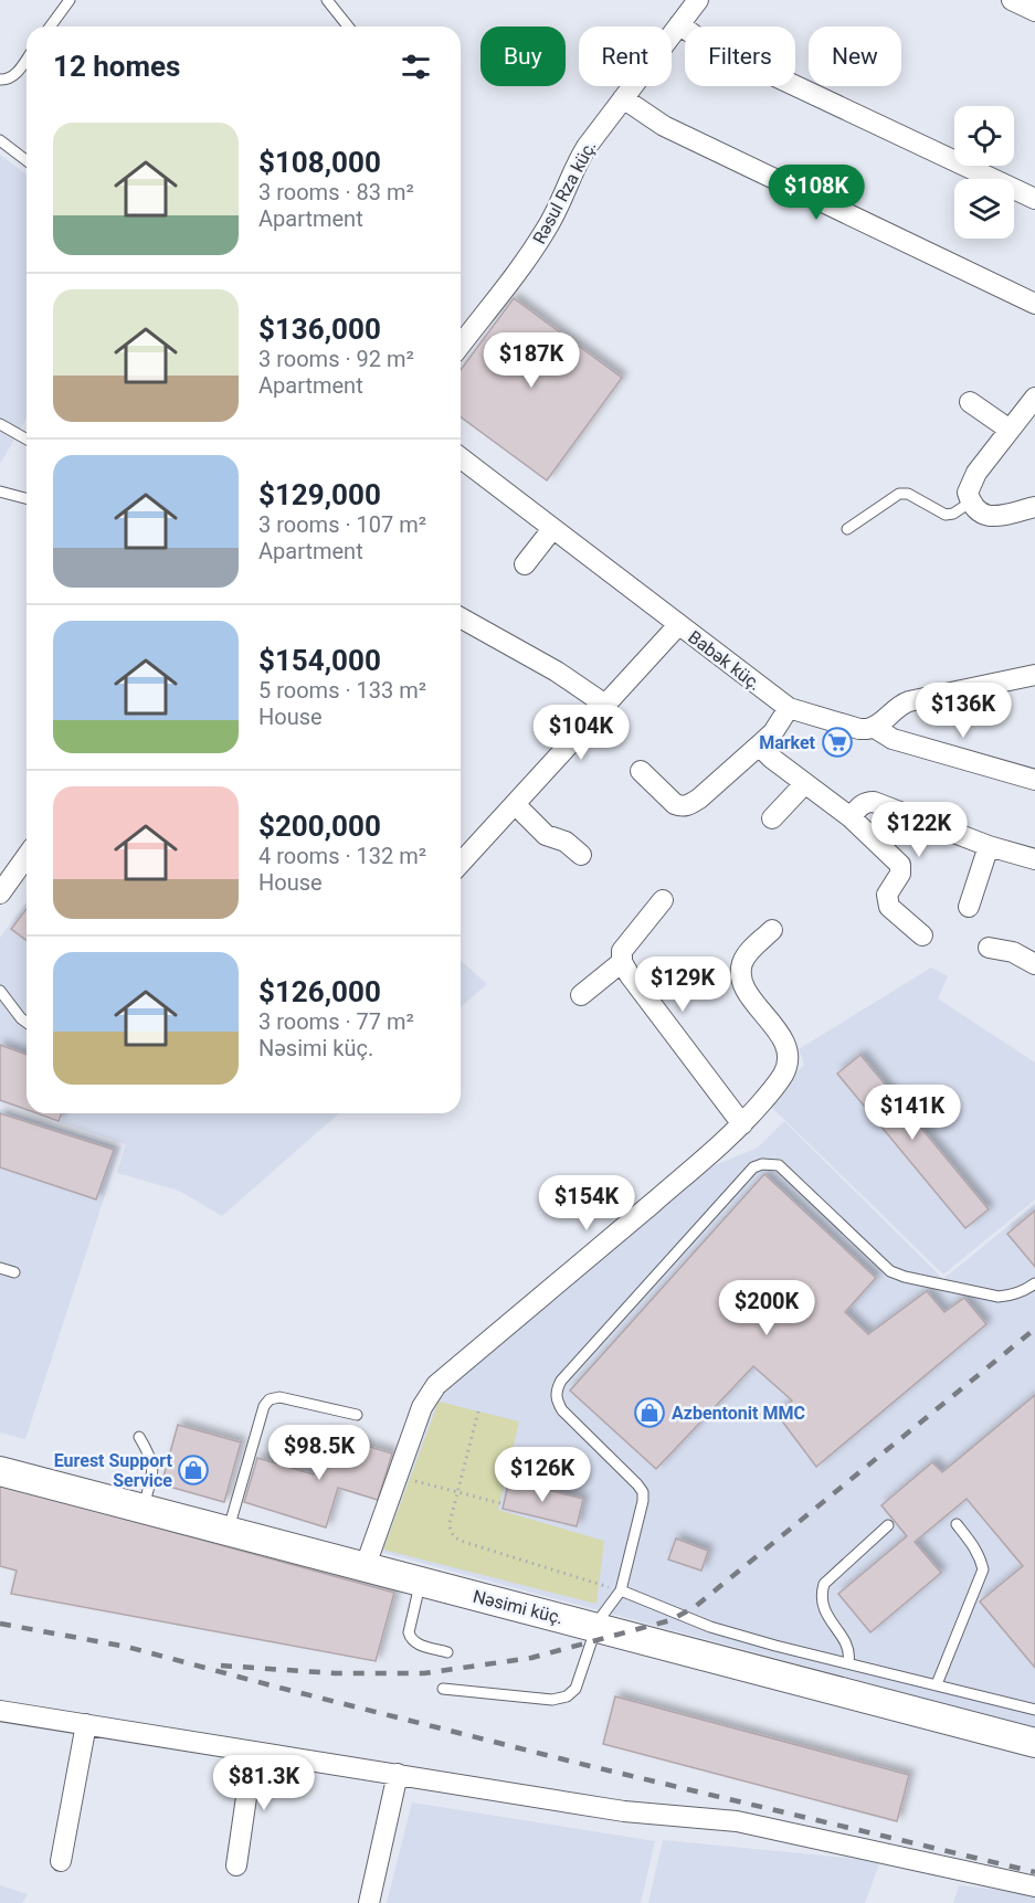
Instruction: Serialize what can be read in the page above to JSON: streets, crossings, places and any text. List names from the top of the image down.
{
  "streets": {
    "street": ["Rəsul Rza küç.", "Babək küç.", "Nəsimi küç."]
  },
  "places": {
    "supermarket": ["Market"],
    "shop": ["Azbentonit MMC", "Eurest Support Service"]
  },
  "page": {
    "chip": [
      "Buy",
      "Rent",
      "Filters",
      "New"
    ],
    "heading": "12 homes",
    "list": [
      {
        "name": "$108,000",
        "note": "3 rooms · 83 m² · Apartment"
      },
      {
        "name": "$136,000",
        "note": "3 rooms · 92 m² · Apartment"
      },
      {
        "name": "$129,000",
        "note": "3 rooms · 107 m² · Apartment"
      },
      {
        "name": "$154,000",
        "note": "5 rooms · 133 m² · House"
      },
      {
        "name": "$200,000",
        "note": "4 rooms · 132 m² · House"
      },
      {
        "name": "$126,000",
        "note": "3 rooms · 77 m² · Nəsimi küç."
      }
    ],
    "price": [
      "$108K",
      "$187K",
      "$136K",
      "$104K",
      "$122K",
      "$129K",
      "$141K",
      "$154K",
      "$200K",
      "$98.5K",
      "$126K",
      "$81.3K"
    ]
  }
}
